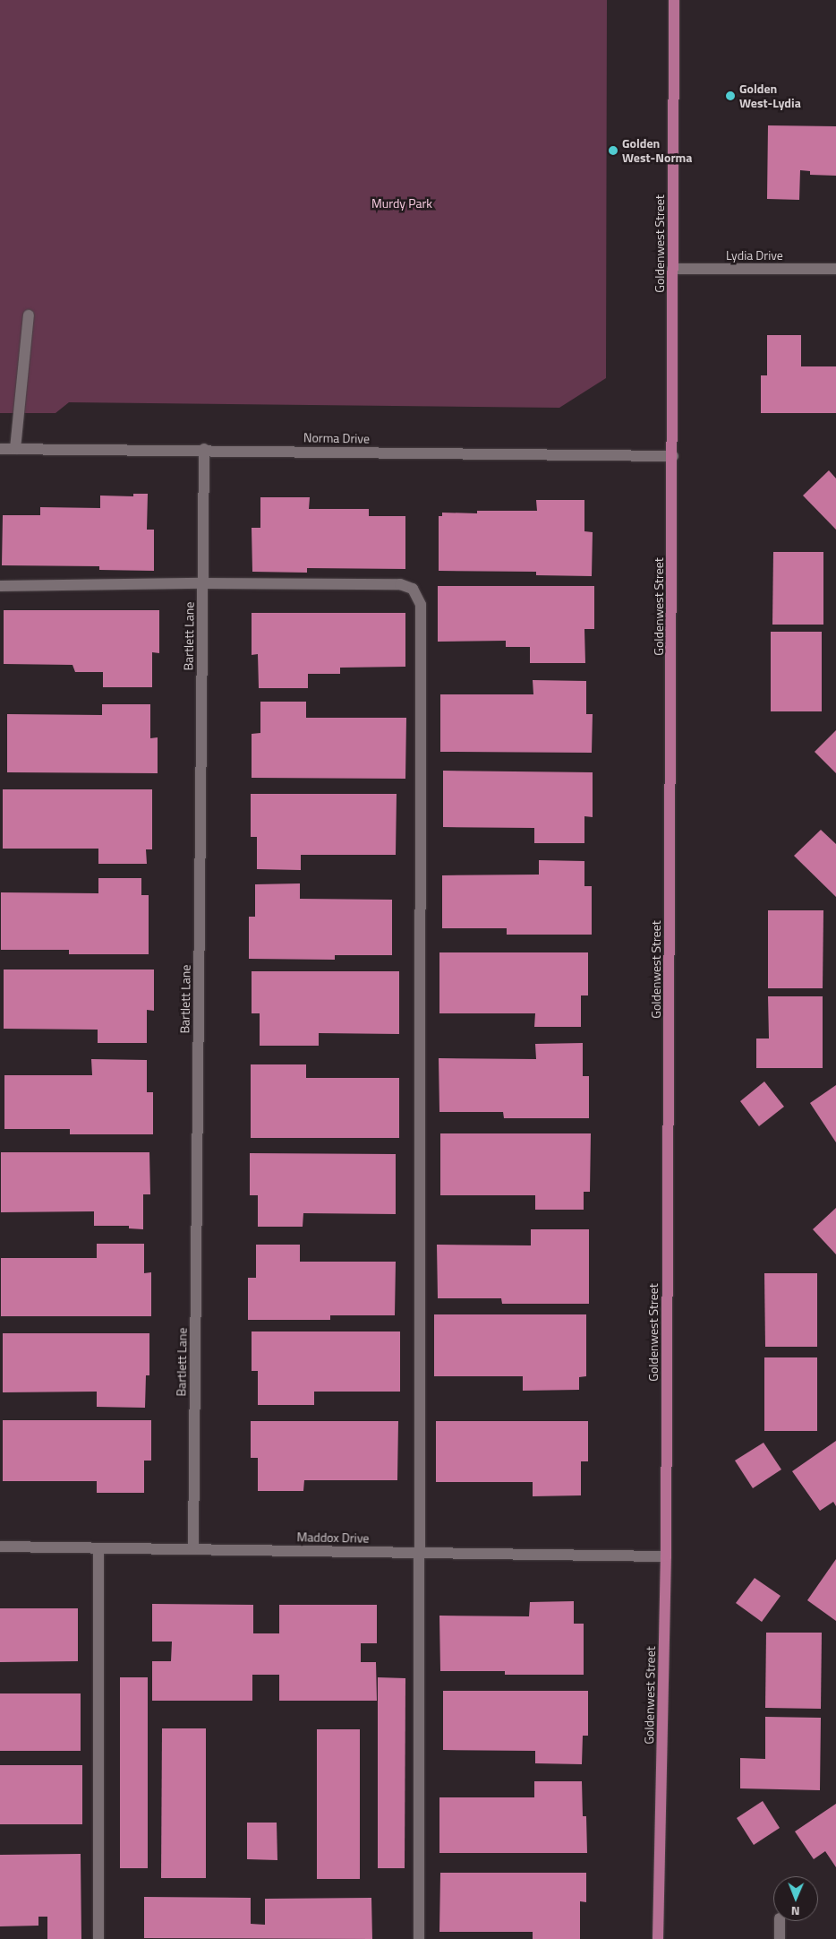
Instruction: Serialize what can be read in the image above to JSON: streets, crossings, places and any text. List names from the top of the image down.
{
  "streets": {
    "main road": ["Goldenwest Street"],
    "street": [
      "Lydia Drive",
      "Norma Drive",
      "Bartlett Lane",
      "Maddox Drive"
    ]
  },
  "crossings": [
    ["Goldenwest Street", "Lydia Drive"],
    ["Goldenwest Street", "Norma Drive"],
    ["Goldenwest Street", "Maddox Drive"],
    ["Norma Drive", "Bartlett Lane"],
    ["Bartlett Lane", "Maddox Drive"]
  ],
  "parks": ["Murdy Park"],
  "places": ["Golden West-Lydia", "Golden West-Norma"],
  "north": "bottom"
}
